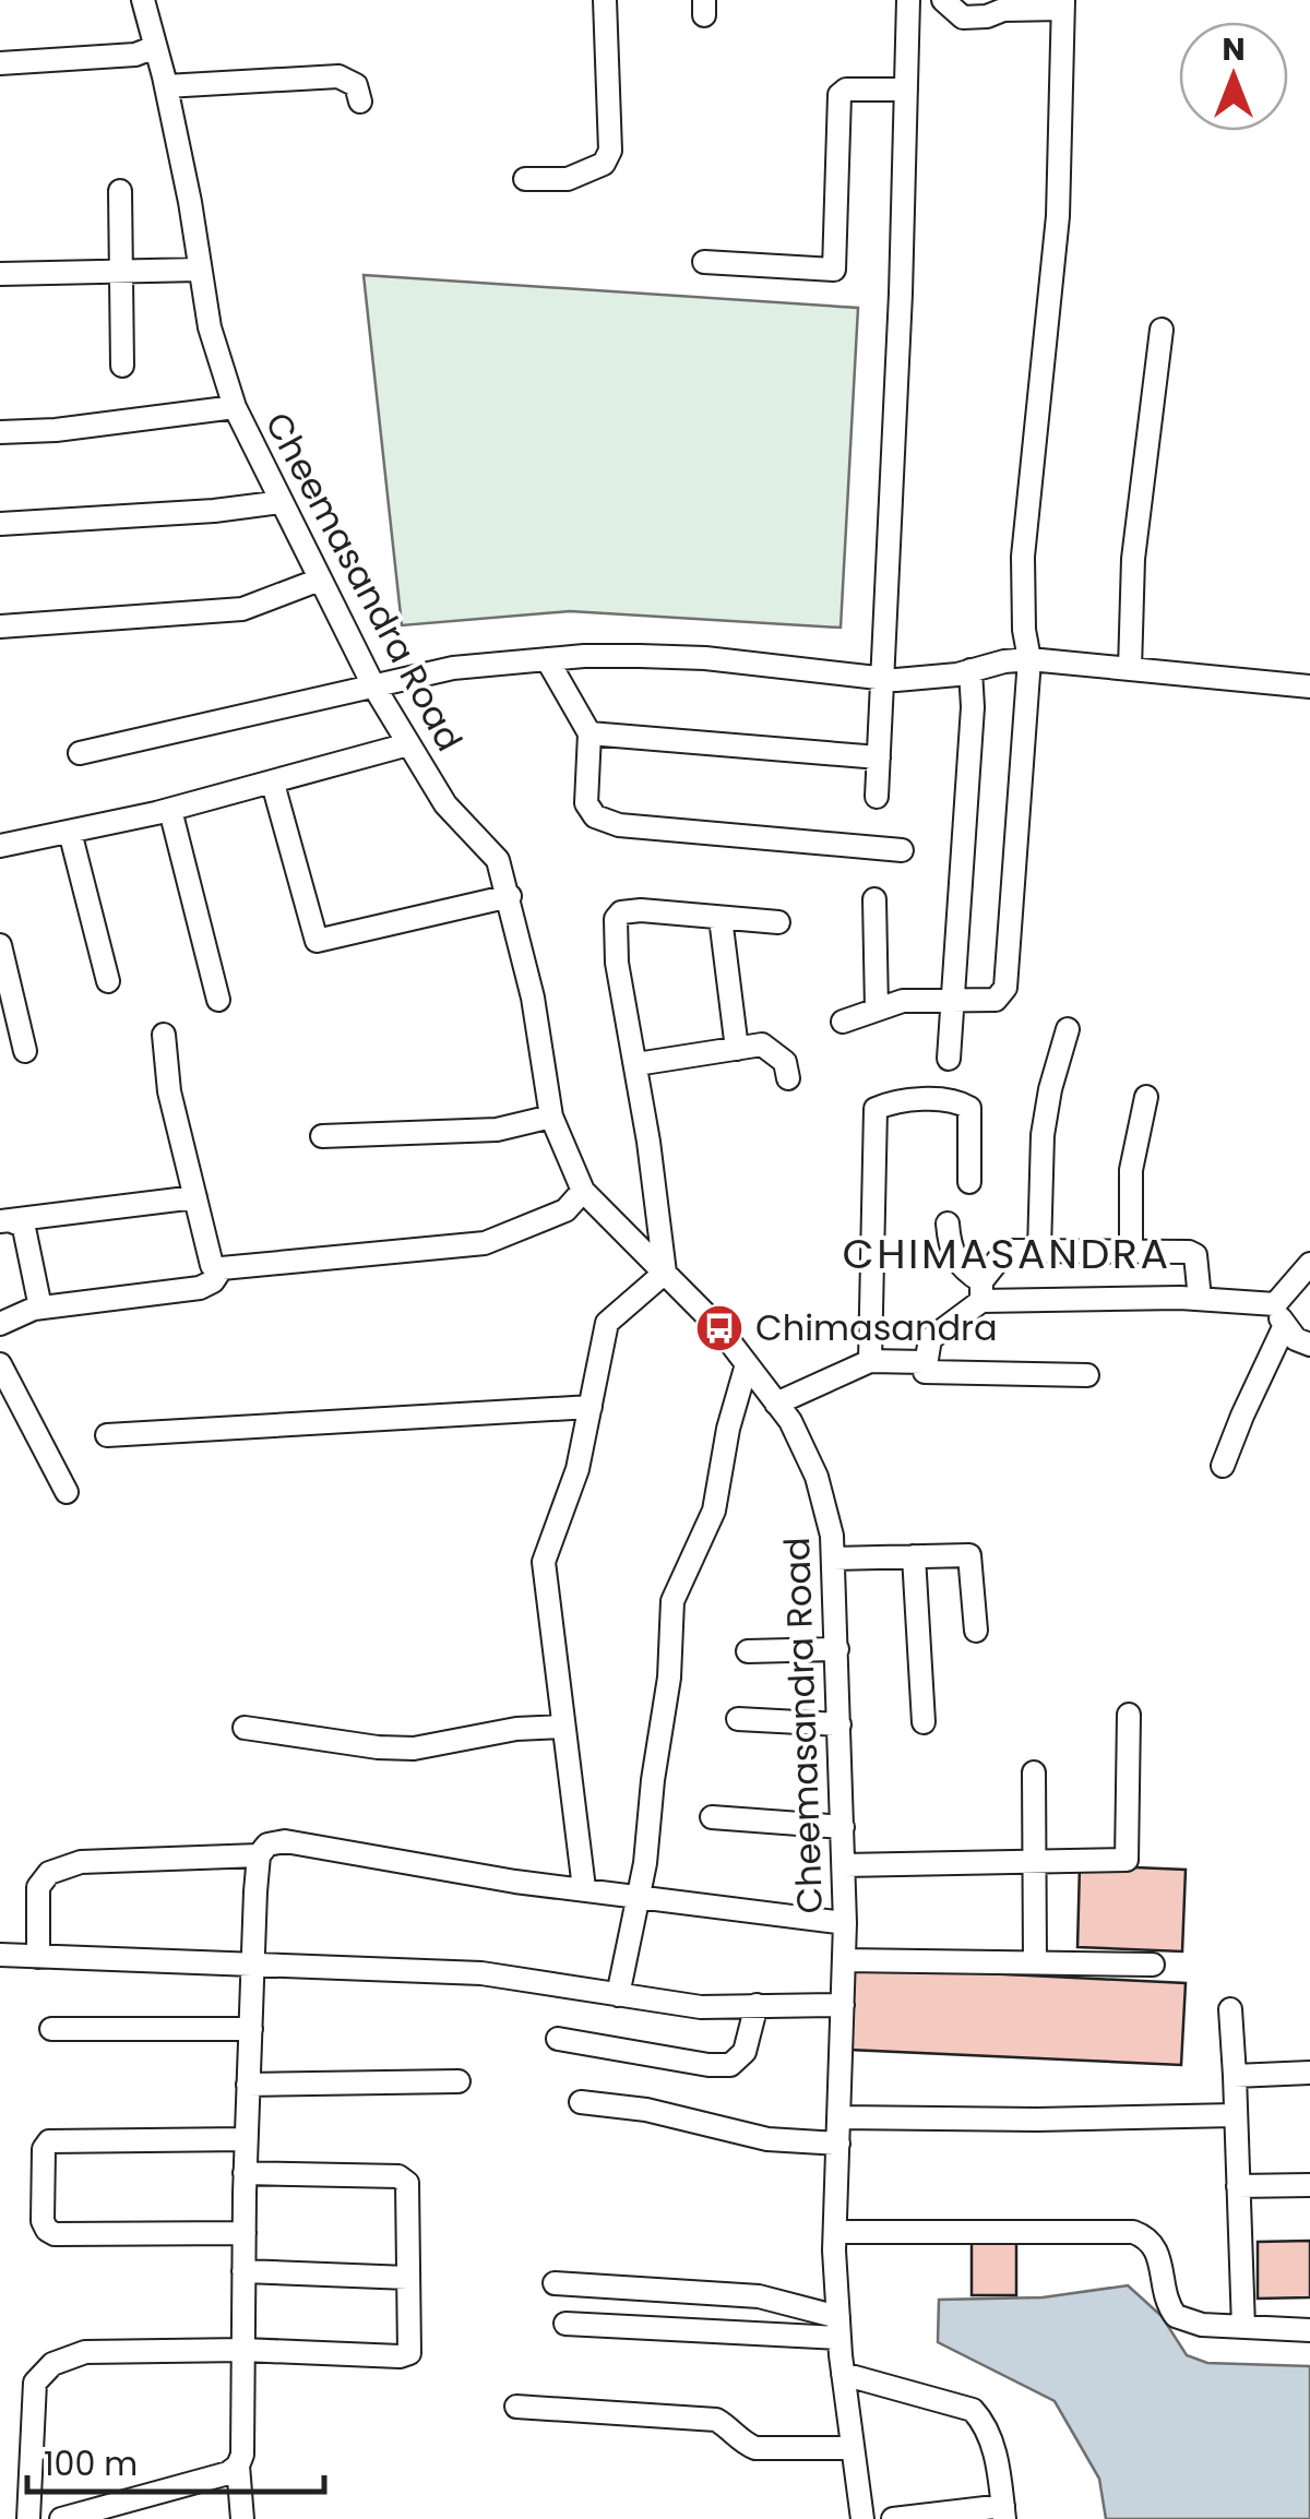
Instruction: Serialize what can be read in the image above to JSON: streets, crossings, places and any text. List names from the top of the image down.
{
  "streets": {
    "street": ["Cheemasandra Road"]
  },
  "districts": ["CHIMASANDRA"],
  "places": {
    "bus stop": ["Chimasandra"]
  },
  "scale_bar": "100 m",
  "north": "top"
}
